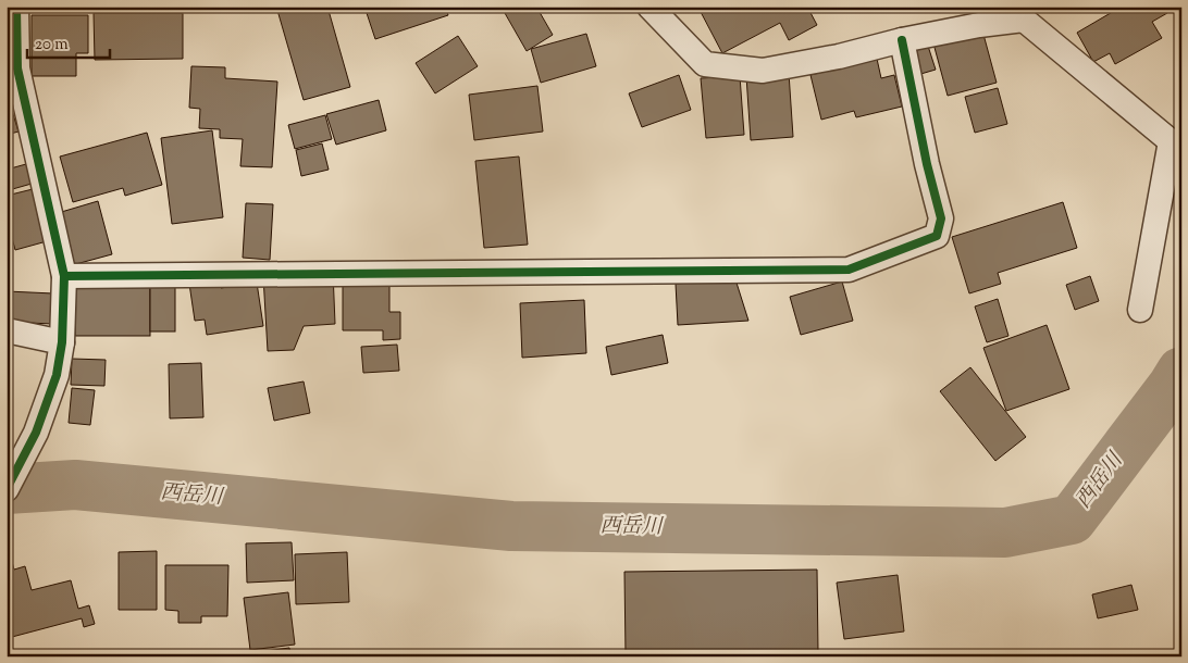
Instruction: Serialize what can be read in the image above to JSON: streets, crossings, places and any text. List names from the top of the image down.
{
  "water": ["西岳川"],
  "scale_bar": "20 m"
}
